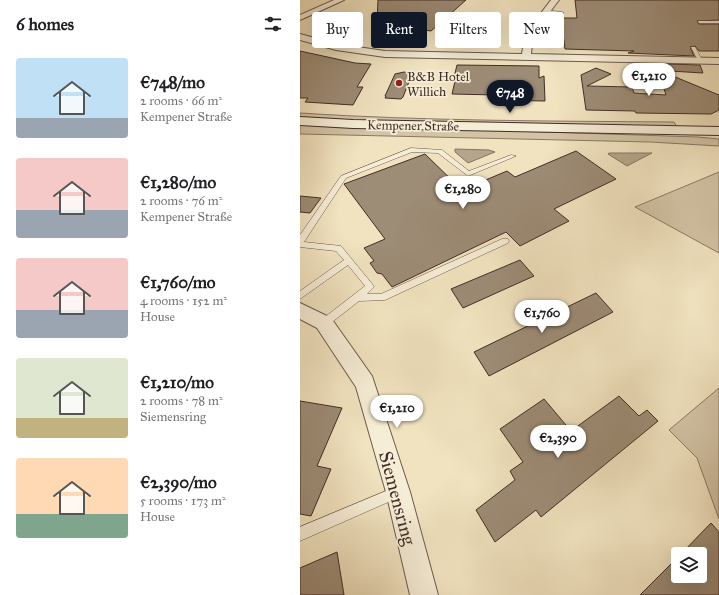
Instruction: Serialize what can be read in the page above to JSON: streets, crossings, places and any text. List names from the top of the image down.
{
  "streets": {
    "main road": ["Kempener Straße"],
    "street": ["Siemensring"]
  },
  "places": ["B&B Hotel Willich"],
  "page": {
    "heading": "6 homes",
    "chip": [
      "Buy",
      "Rent",
      "Filters",
      "New"
    ],
    "list": [
      {
        "name": "€748/mo",
        "note": "2 rooms · 66 m² · Kempener Straße"
      },
      {
        "name": "€1,280/mo",
        "note": "2 rooms · 76 m² · Kempener Straße"
      },
      {
        "name": "€1,760/mo",
        "note": "4 rooms · 152 m² · House"
      },
      {
        "name": "€1,210/mo",
        "note": "2 rooms · 78 m² · Siemensring"
      },
      {
        "name": "€2,390/mo",
        "note": "5 rooms · 173 m² · House"
      }
    ],
    "price": [
      "€1,210",
      "€748",
      "€1,280",
      "€1,760",
      "€1,210",
      "€2,390"
    ]
  }
}
